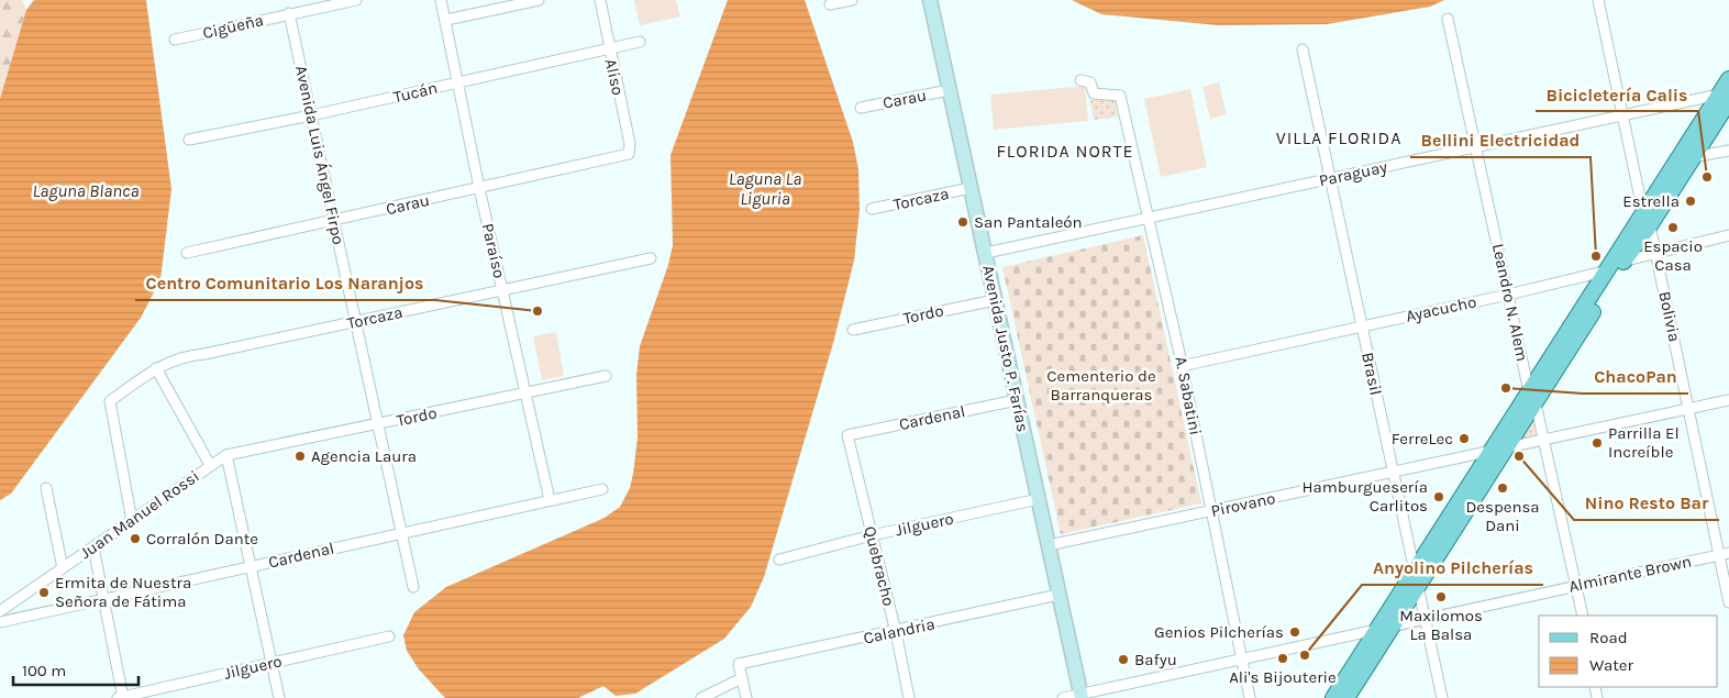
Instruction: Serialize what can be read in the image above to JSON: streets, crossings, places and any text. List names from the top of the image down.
{
  "streets": {
    "street": [
      "Cigüeña",
      "Aliso",
      "Tucán",
      "Carau",
      "Avenida Luis Ángel Firpo",
      "Paraguay",
      "Torcaza",
      "Paraíso",
      "Leandro N. Alem",
      "Ayacucho",
      "Tordo",
      "Bolivia",
      "Avenida Justo P. Farías",
      "Brasil",
      "A. Sabatini",
      "Cardenal",
      "Pirovano",
      "Juan Manuel Rossi",
      "Jilguero",
      "Quebracho",
      "Almirante Brown",
      "Calandria"
    ]
  },
  "crossings": [
    ["Cigüeña", "Avenida Luis Ángel Firpo"],
    ["Aliso", "Tucán"],
    ["Aliso", "Carau"],
    ["Tucán", "Avenida Luis Ángel Firpo"],
    ["Tucán", "Paraíso"],
    ["Carau", "Avenida Luis Ángel Firpo"],
    ["Carau", "Paraíso"],
    ["Carau", "Avenida Justo P. Farías"],
    ["Avenida Luis Ángel Firpo", "Torcaza"],
    ["Avenida Luis Ángel Firpo", "Tordo"],
    ["Avenida Luis Ángel Firpo", "Cardenal"],
    ["Paraguay", "Leandro N. Alem"],
    ["Paraguay", "Bolivia"],
    ["Paraguay", "Avenida Justo P. Farías"],
    ["Paraguay", "Brasil"],
    ["Paraguay", "A. Sabatini"],
    ["Torcaza", "Paraíso"],
    ["Torcaza", "Avenida Justo P. Farías"],
    ["Torcaza", "Juan Manuel Rossi"],
    ["Paraíso", "Tordo"],
    ["Paraíso", "Cardenal"],
    ["Leandro N. Alem", "Ayacucho"],
    ["Leandro N. Alem", "Pirovano"],
    ["Leandro N. Alem", "Almirante Brown"],
    ["Ayacucho", "Bolivia"],
    ["Ayacucho", "Brasil"],
    ["Ayacucho", "A. Sabatini"],
    ["Tordo", "Avenida Justo P. Farías"],
    ["Tordo", "Juan Manuel Rossi"],
    ["Bolivia", "Pirovano"],
    ["Bolivia", "Almirante Brown"],
    ["Avenida Justo P. Farías", "Cardenal"],
    ["Avenida Justo P. Farías", "Pirovano"],
    ["Avenida Justo P. Farías", "Jilguero"],
    ["Avenida Justo P. Farías", "Almirante Brown"],
    ["Avenida Justo P. Farías", "Calandria"],
    ["Brasil", "Pirovano"],
    ["Brasil", "Almirante Brown"],
    ["A. Sabatini", "Pirovano"],
    ["A. Sabatini", "Almirante Brown"],
    ["Cardenal", "Quebracho"],
    ["Jilguero", "Quebracho"],
    ["Quebracho", "Calandria"]
  ],
  "districts": ["VILLA FLORIDA", "FLORIDA NORTE"],
  "water": ["Laguna La Liguria", "Laguna Blanca"],
  "parks": ["Cementerio de Barranqueras"],
  "places": [
    "Bicicletería Calis",
    "Estrella",
    "San Pantaleón",
    "Espacio Casa",
    "Bellini Electricidad",
    "Centro Comunitario Los Naranjos",
    "ChacoPan",
    "FerreLec",
    "Parrilla El Increíble",
    "Agencia Laura",
    "Nino Resto Bar",
    "Despensa Dani",
    "Hamburguesería Carlitos",
    "Corralón Dante",
    "Ermita de Nuestra Señora de Fátima",
    "Maxilomos La Balsa",
    "Genios Pilcherías",
    "Anyolino Pilcherías",
    "Ali's Bijouterie",
    "Bafyu"
  ],
  "legend": ["Road", "Water"],
  "scale_bar": "100 m"
}
